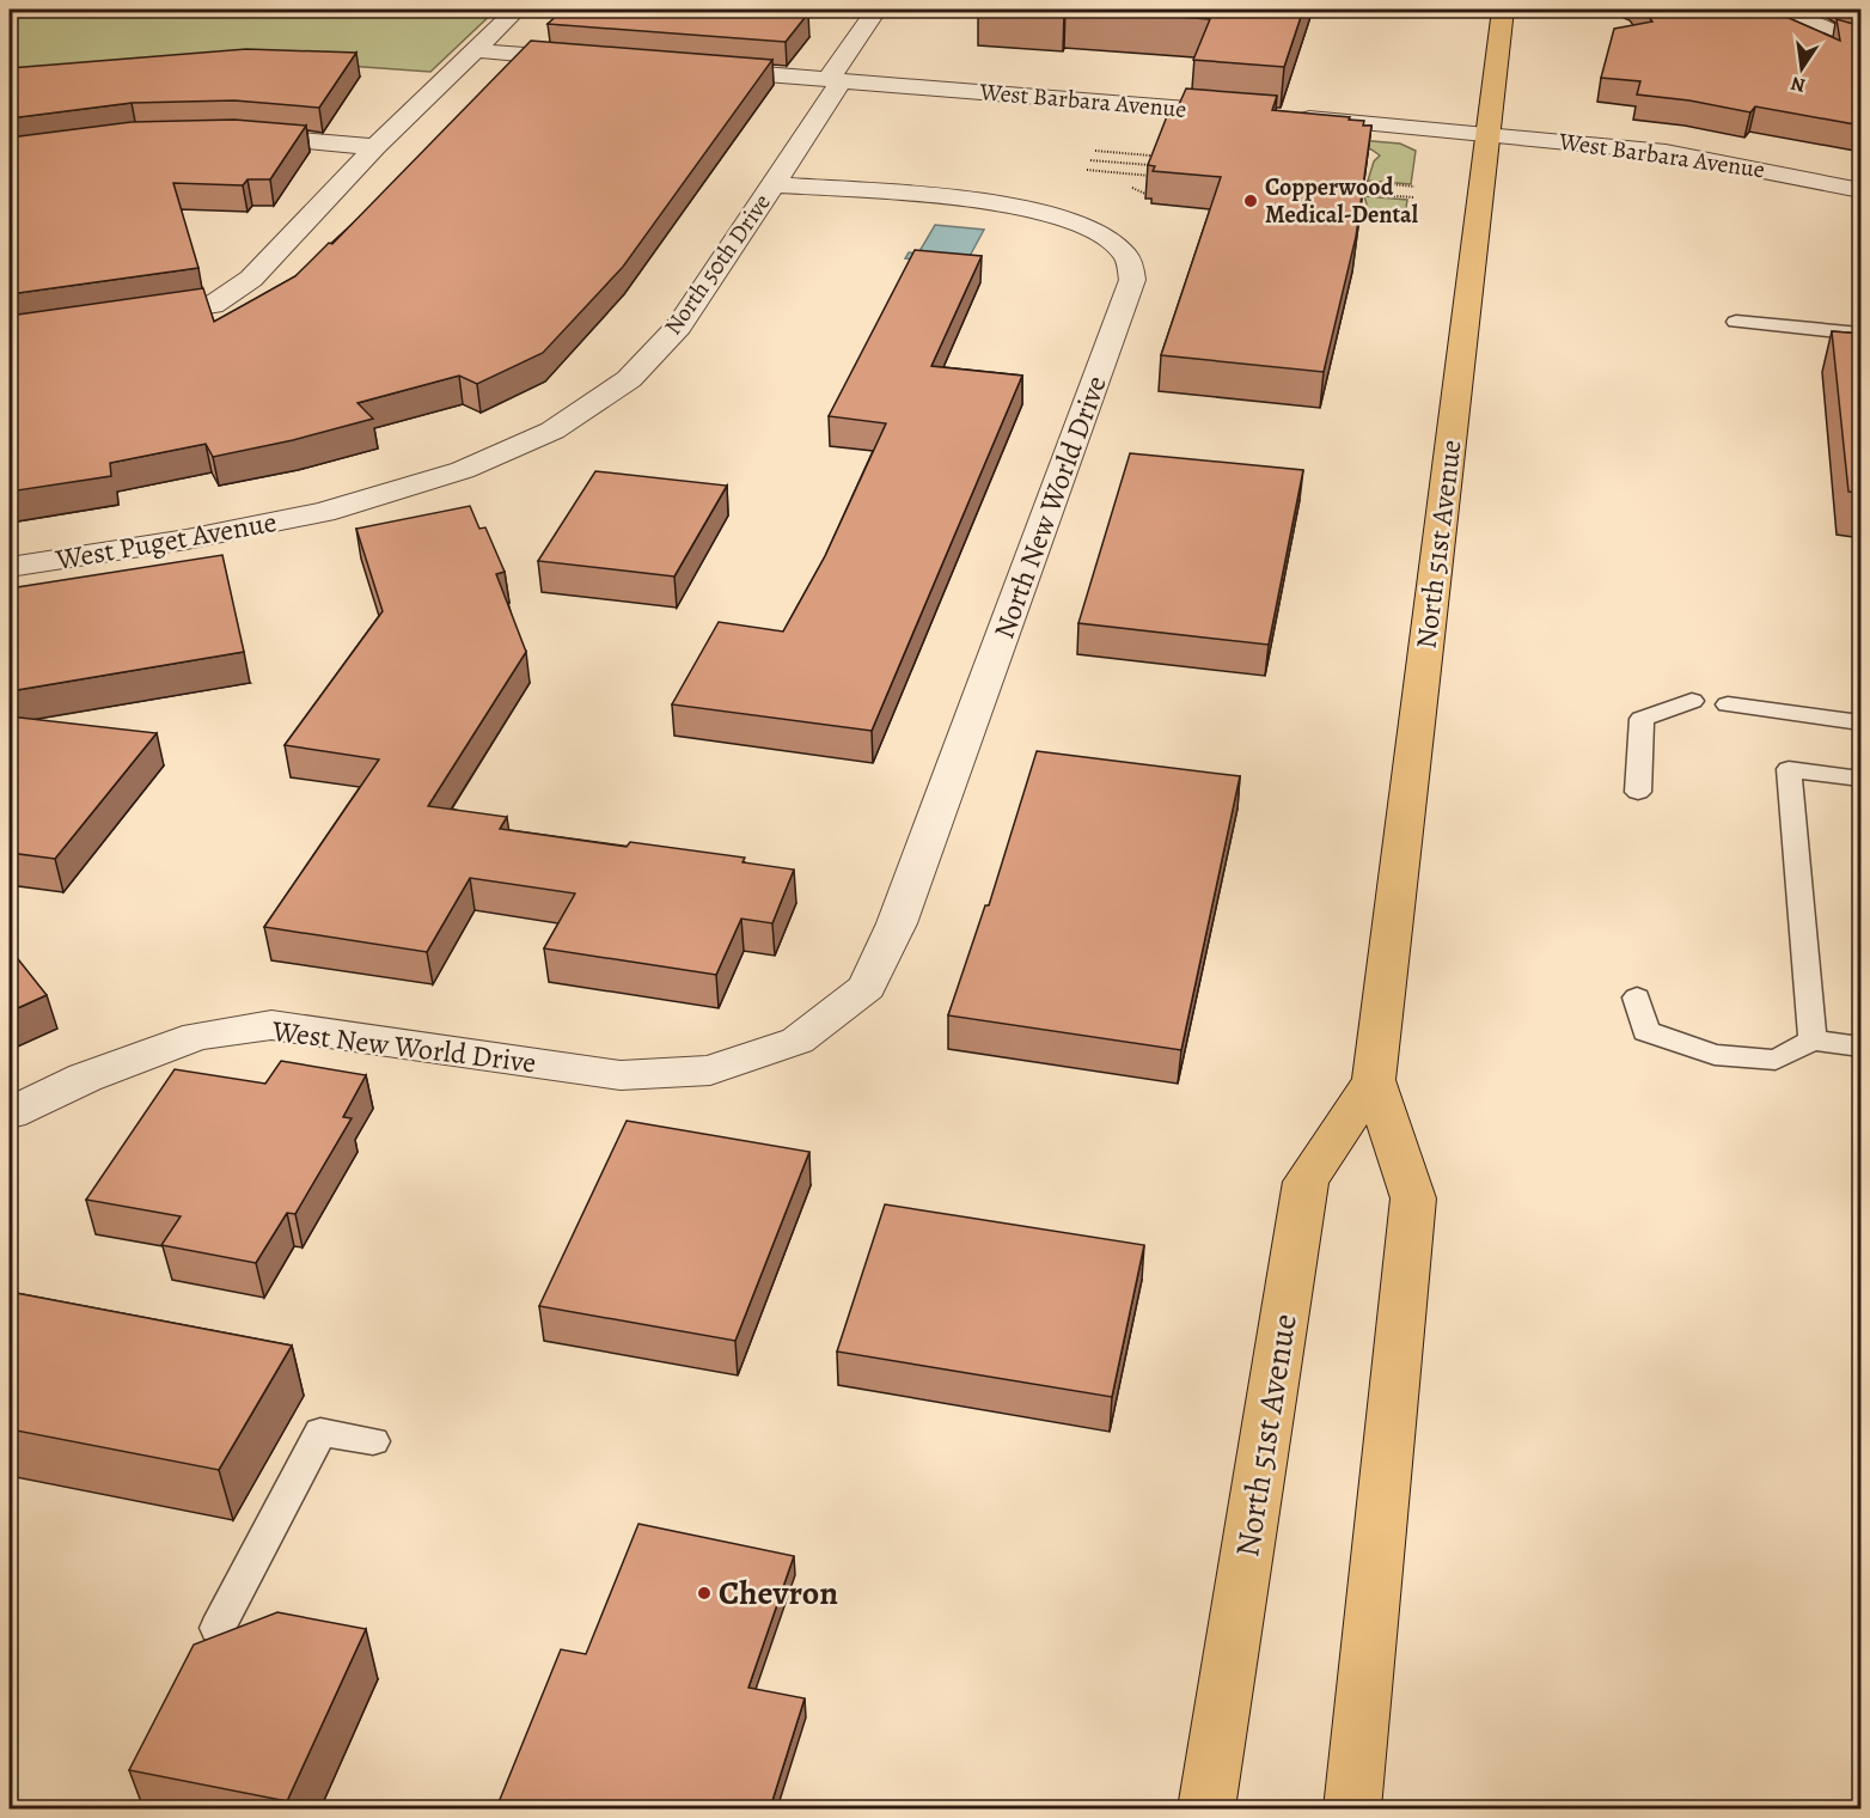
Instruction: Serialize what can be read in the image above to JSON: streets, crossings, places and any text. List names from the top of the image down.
{
  "streets": {
    "main road": ["North 51st Avenue"],
    "street": [
      "West Barbara Avenue",
      "North 50th Drive",
      "North New World Drive",
      "West Puget Avenue",
      "West New World Drive"
    ]
  },
  "crossings": [
    ["West Barbara Avenue", "North 50th Drive"],
    ["West Barbara Avenue", "North 51st Avenue"],
    ["North 50th Drive", "North New World Drive"],
    ["North 50th Drive", "West Puget Avenue"],
    ["North New World Drive", "West New World Drive"]
  ],
  "places": ["Copperwood Medical-Dental", "Chevron"],
  "north": "bottom"
}
